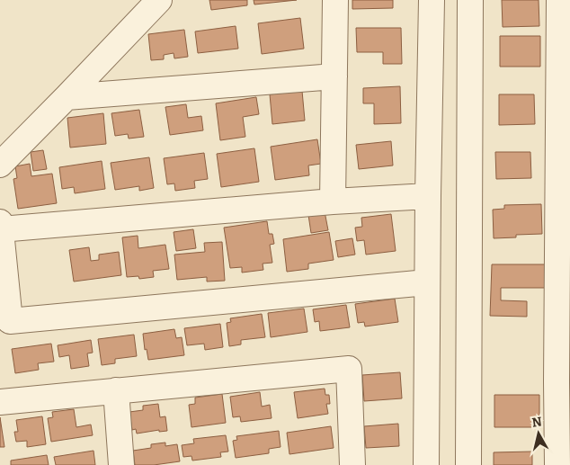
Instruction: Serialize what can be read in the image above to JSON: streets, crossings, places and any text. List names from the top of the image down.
{
  "north": "top"
}
